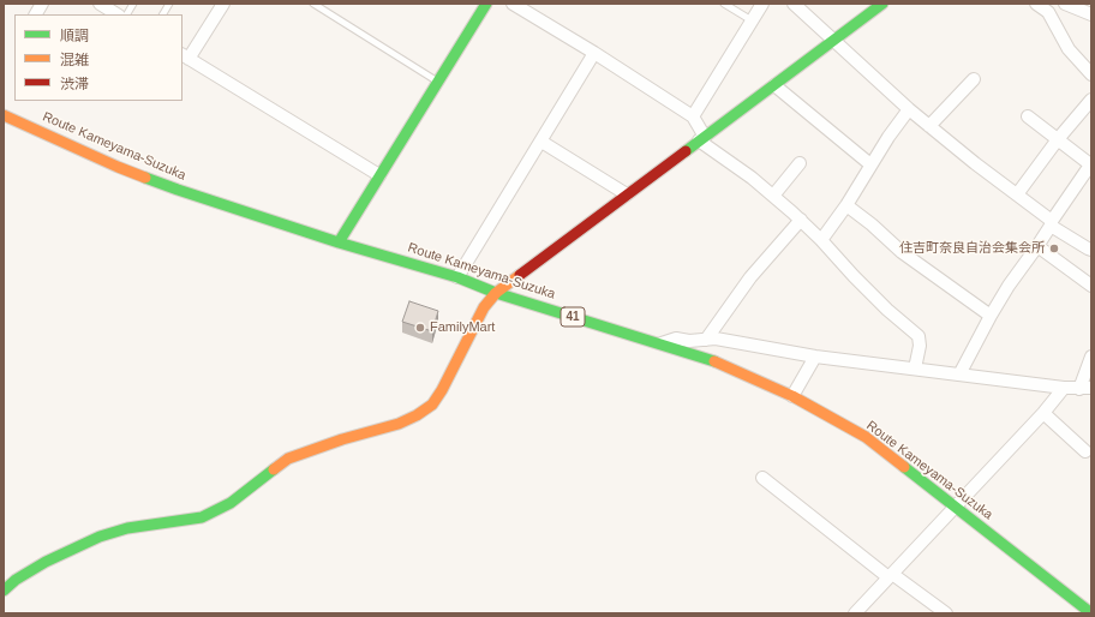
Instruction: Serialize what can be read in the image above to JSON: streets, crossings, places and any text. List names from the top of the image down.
{
  "streets": {
    "street": ["Route Kameyama-Suzuka", "41"]
  },
  "places": ["住吉町奈良自治会集会所", "FamilyMart"],
  "legend": ["順調", "混雑", "渋滞"]
}
